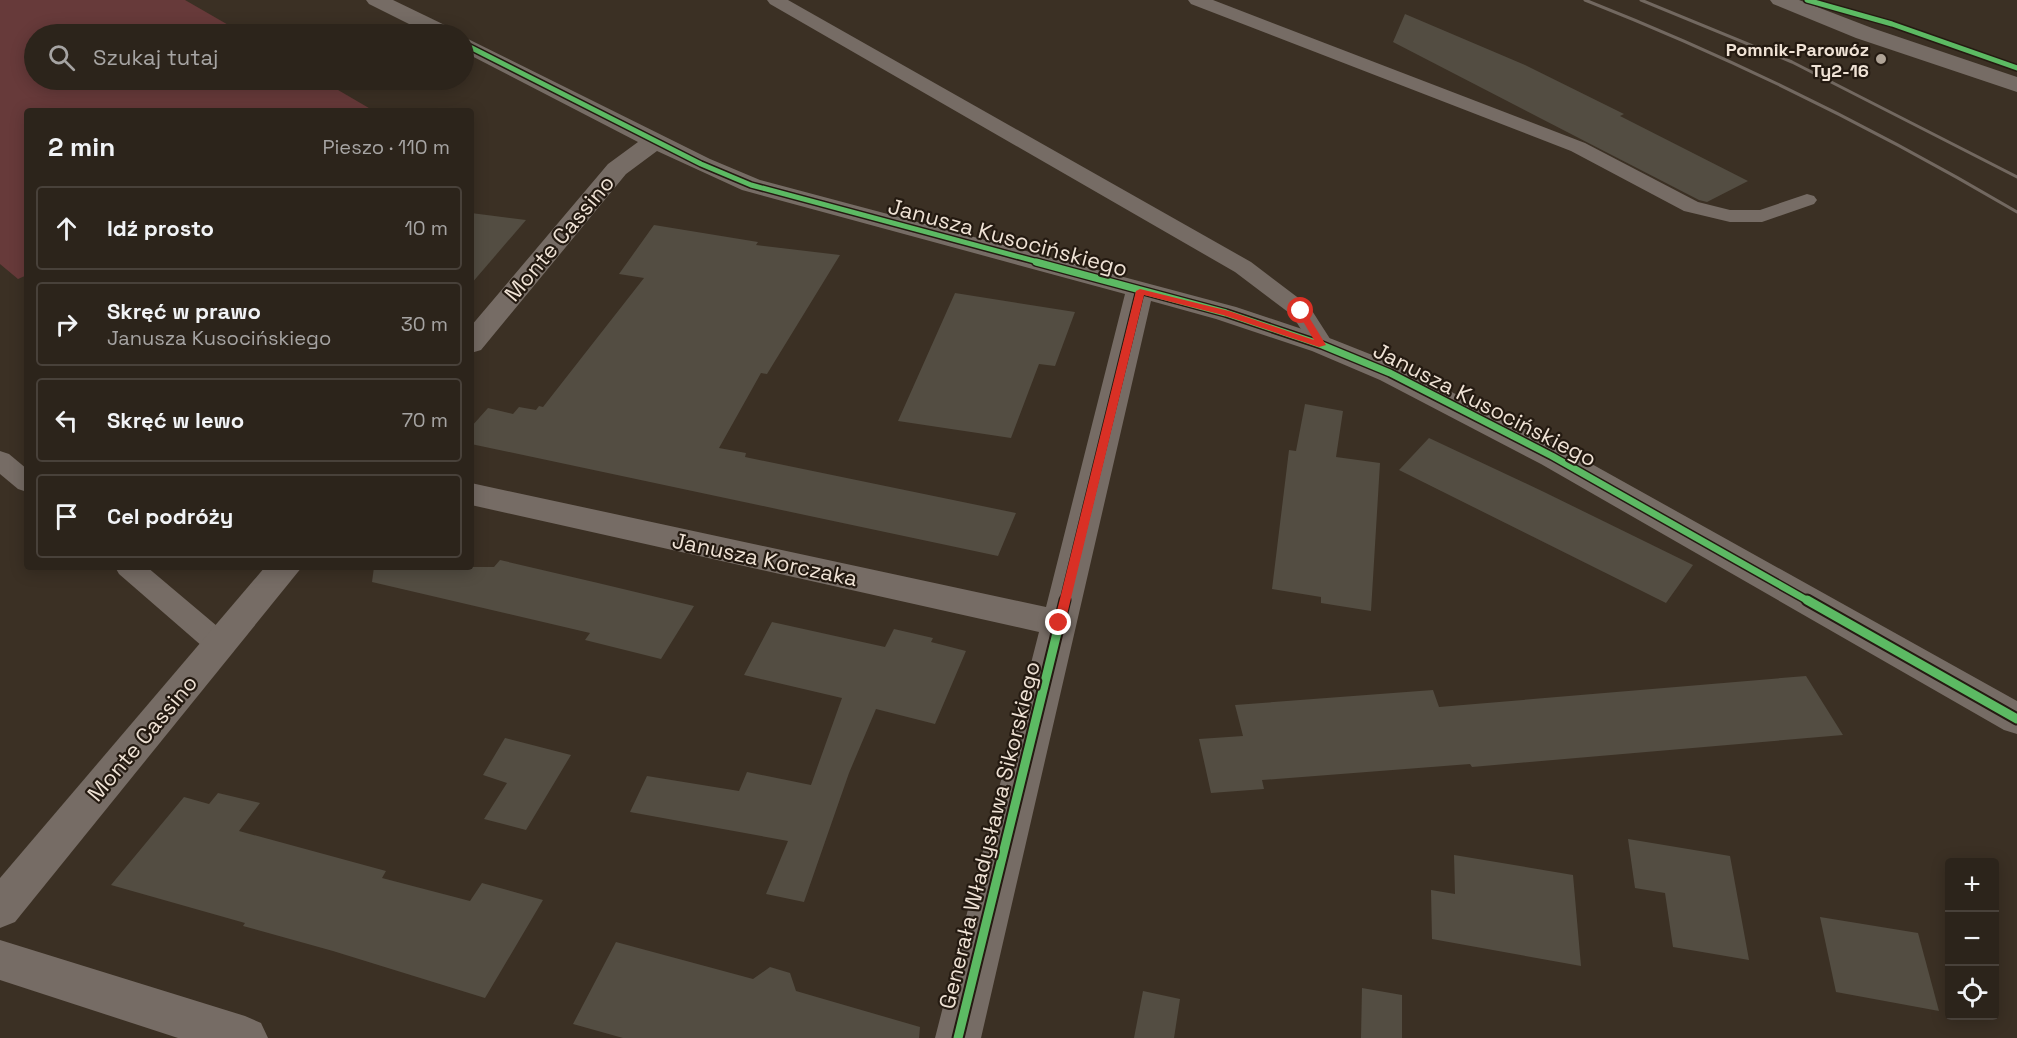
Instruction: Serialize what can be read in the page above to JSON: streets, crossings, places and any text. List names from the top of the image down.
{
  "streets": {
    "street": [
      "Janusza Kusocińskiego",
      "Monte Cassino",
      "Janusza Korczaka",
      "Generała Władysława Sikorskiego"
    ]
  },
  "crossings": [
    ["Janusza Kusocińskiego", "Monte Cassino"],
    ["Janusza Kusocińskiego", "Generała Władysława Sikorskiego"],
    ["Janusza Korczaka", "Generała Władysława Sikorskiego"]
  ],
  "places": ["Pomnik-Parowóz Ty2-16"],
  "page": {
    "search": "Szukaj tutaj",
    "heading": ["2 min", "Pieszo · 110 m"],
    "list": [
      ["Idź prosto", "10 m"],
      ["Skręć w prawo", "Janusza Kusocińskiego", "30 m"],
      ["Skręć w lewo", "70 m"],
      "Cel podróży"
    ],
    "map_buttons": ["+", "−"]
  }
}
